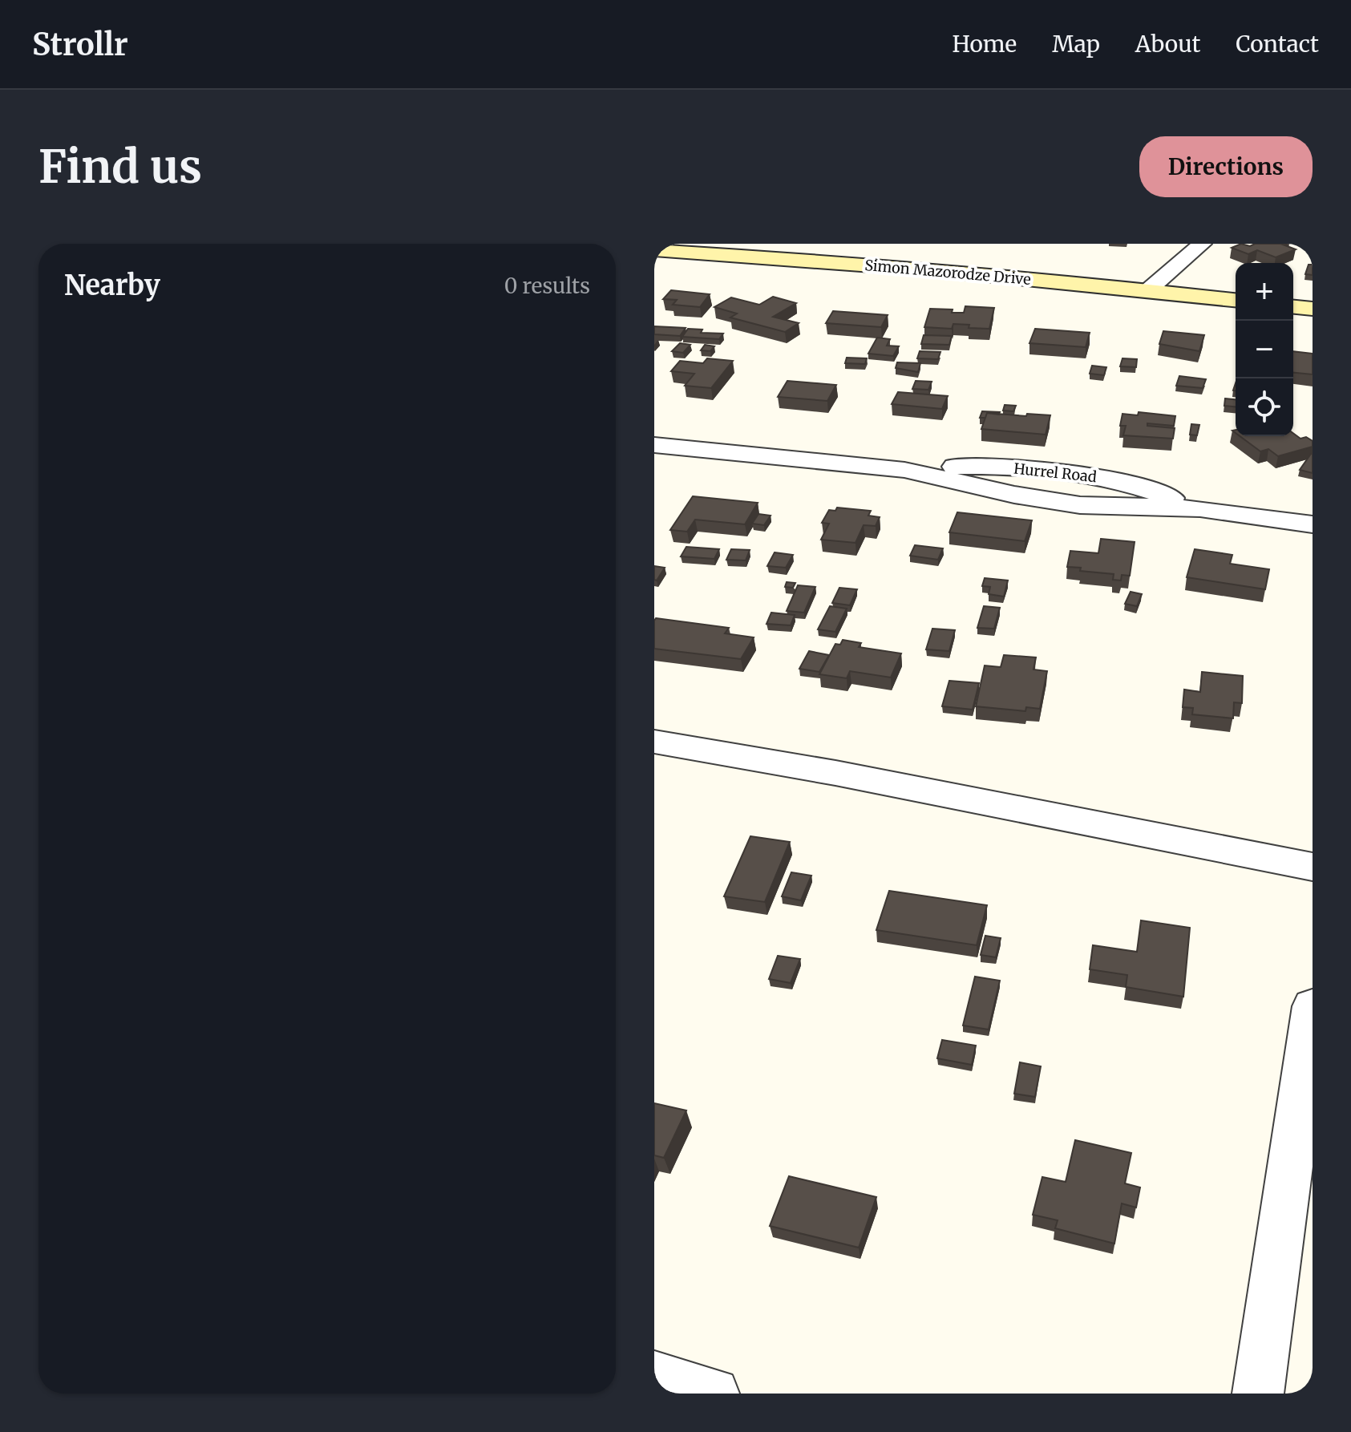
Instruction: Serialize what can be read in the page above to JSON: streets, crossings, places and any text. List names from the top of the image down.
{
  "streets": {
    "street": ["Simon Mazorodze Drive", "Hurrel Road"]
  },
  "page": {
    "header": "Strollr",
    "nav": [
      "Home",
      "Map",
      "About",
      "Contact"
    ],
    "buttons": "Directions",
    "title": "Find us",
    "heading": ["Nearby", "0 results"],
    "map_buttons": ["+", "−"]
  }
}
